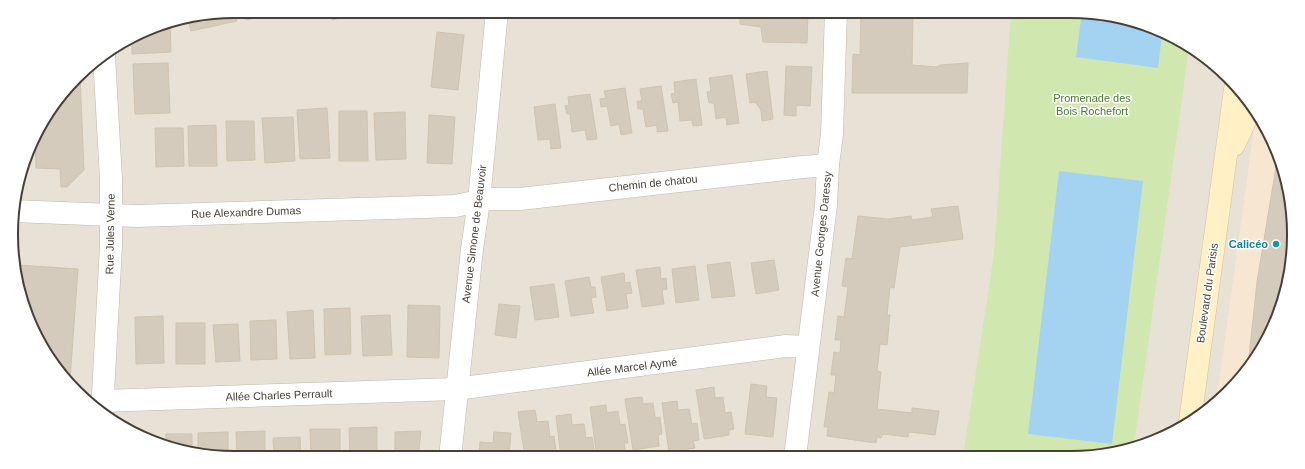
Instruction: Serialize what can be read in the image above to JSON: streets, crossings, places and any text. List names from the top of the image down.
{
  "streets": {
    "street": [
      "Chemin de chatou",
      "Rue Alexandre Dumas",
      "Rue Jules Verne",
      "Avenue Simone de Beauvoir",
      "Avenue Georges Daressy",
      "Boulevard du Parisis",
      "Allée Marcel Aymé",
      "Allée Charles Perrault"
    ]
  },
  "crossings": [
    ["Chemin de chatou", "Rue Alexandre Dumas"],
    ["Chemin de chatou", "Avenue Simone de Beauvoir"],
    ["Chemin de chatou", "Avenue Georges Daressy"],
    ["Rue Alexandre Dumas", "Rue Jules Verne"],
    ["Rue Alexandre Dumas", "Avenue Simone de Beauvoir"],
    ["Avenue Simone de Beauvoir", "Allée Marcel Aymé"],
    ["Avenue Simone de Beauvoir", "Allée Charles Perrault"],
    ["Avenue Georges Daressy", "Allée Marcel Aymé"],
    ["Allée Marcel Aymé", "Allée Charles Perrault"]
  ],
  "parks": ["Promenade des Bois Rochefort"],
  "places": ["Calicéo"]
}
